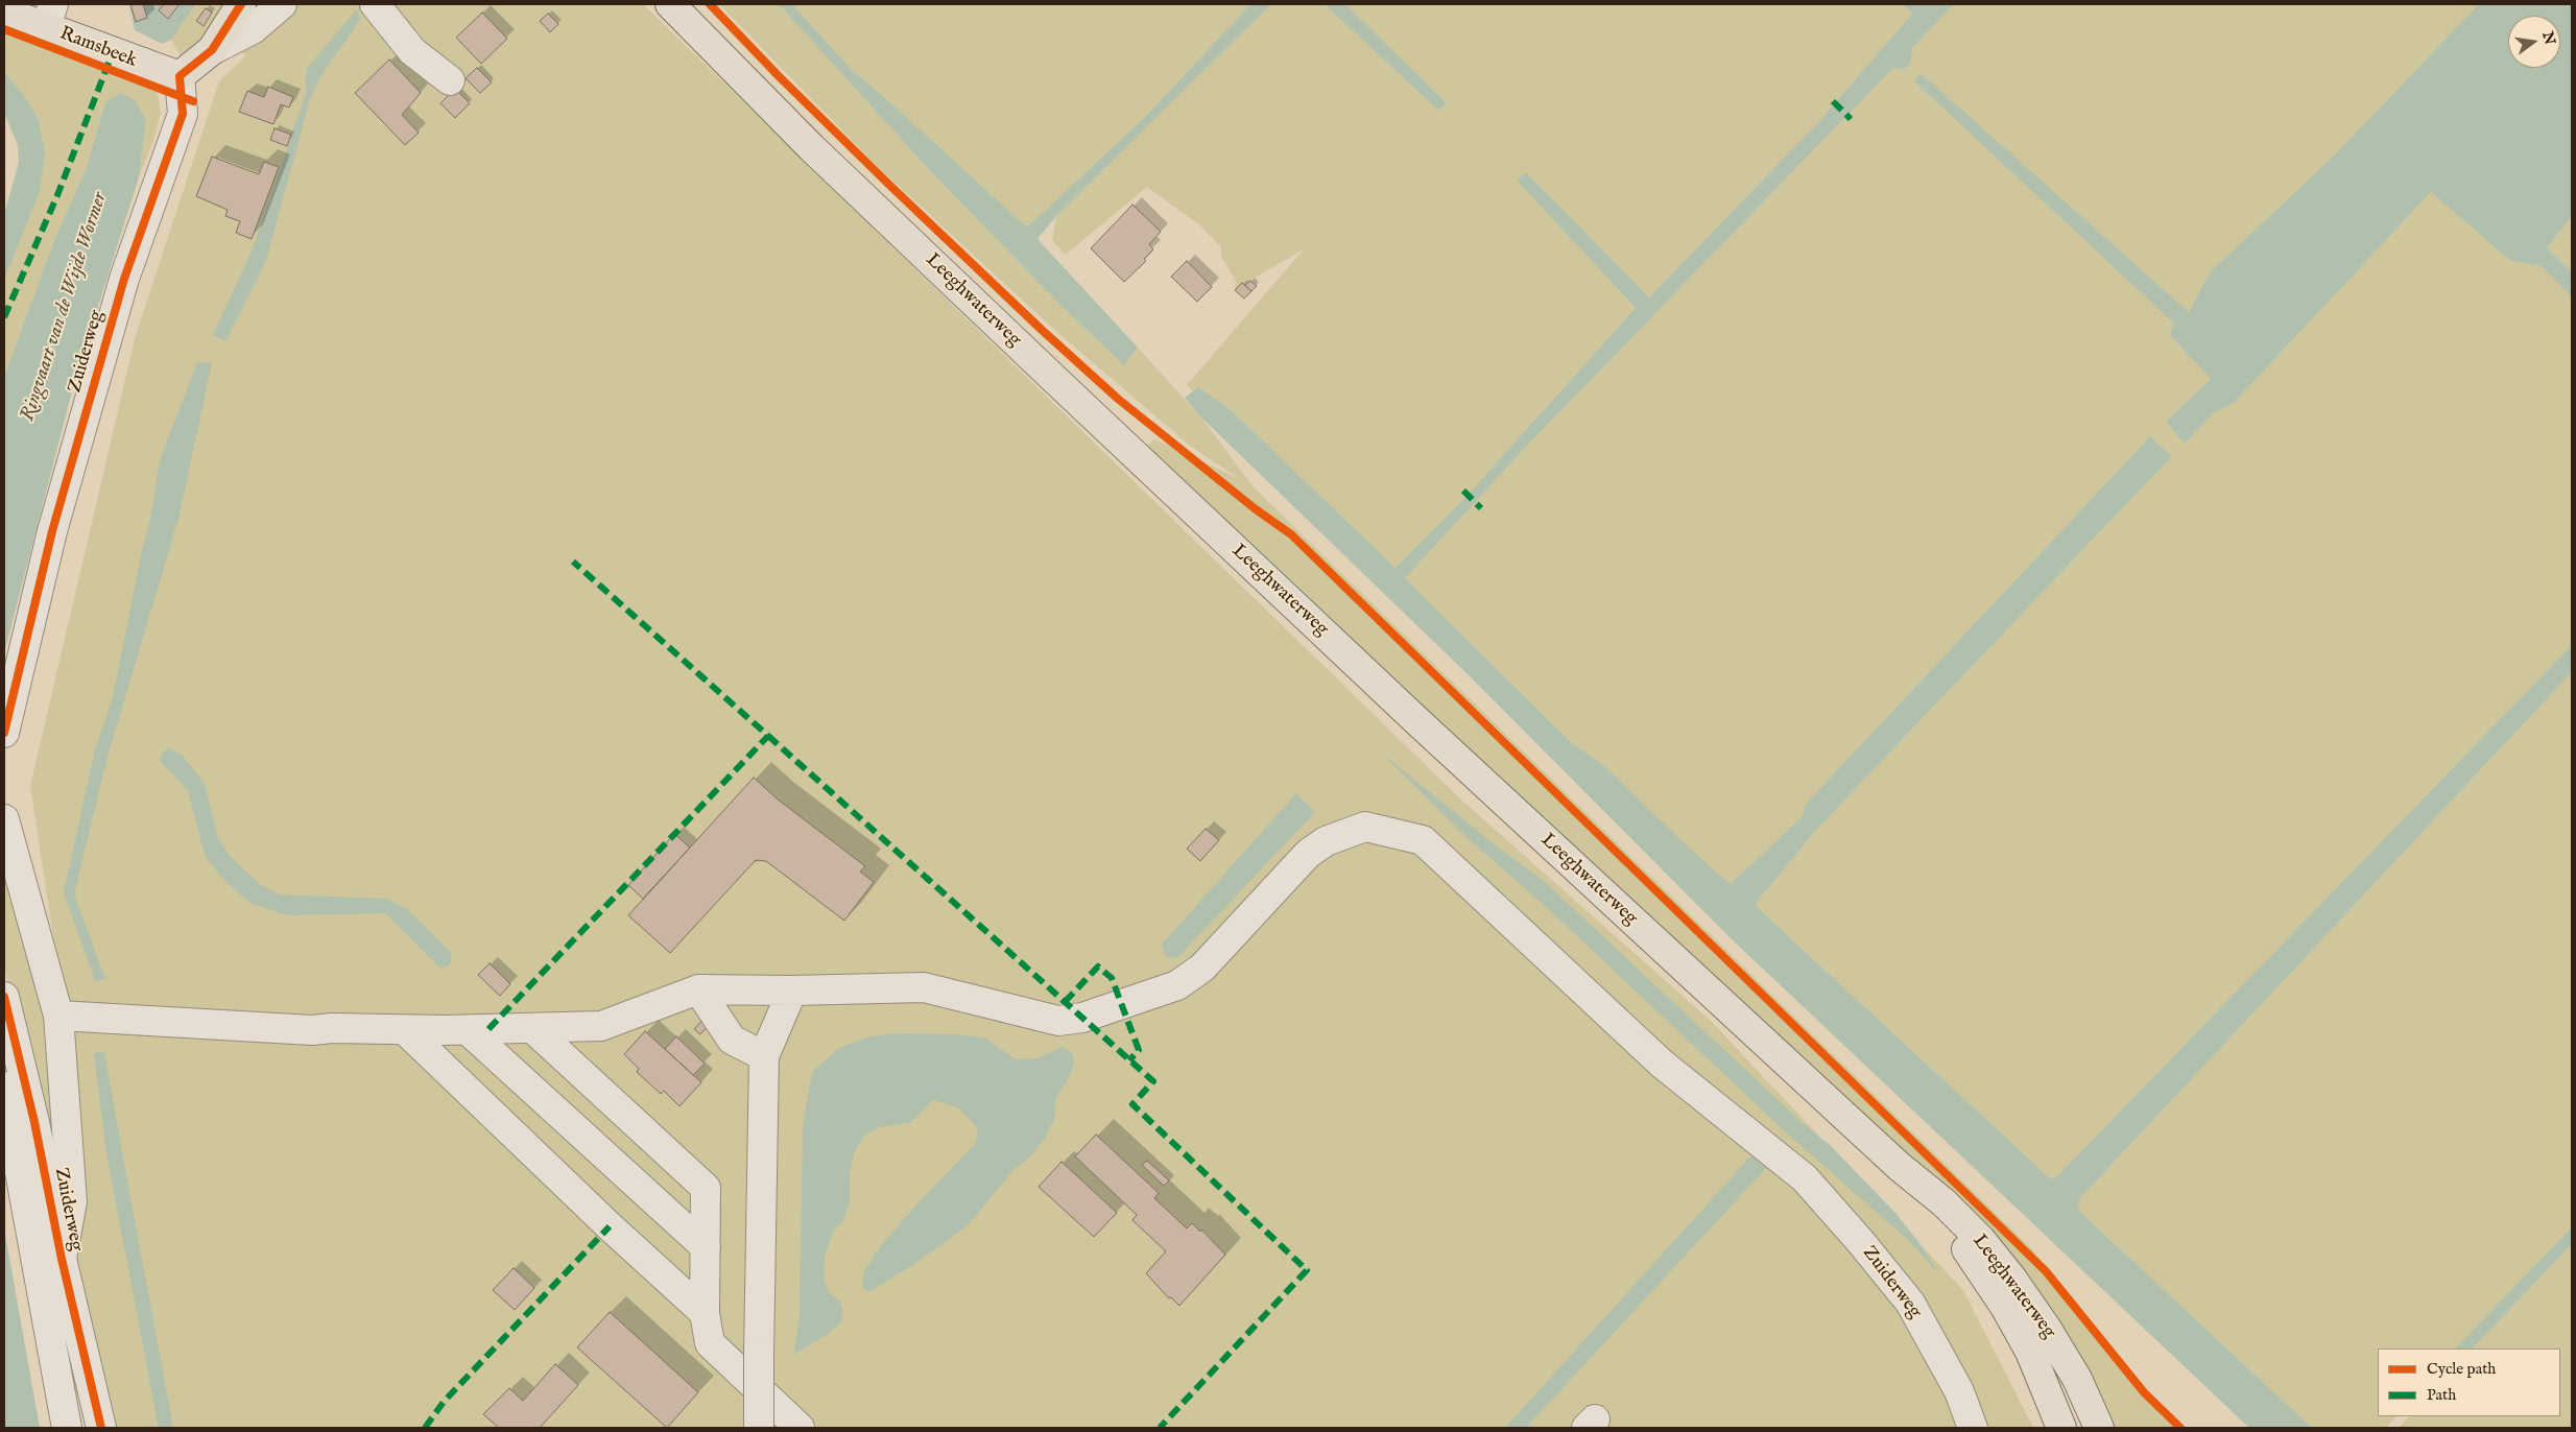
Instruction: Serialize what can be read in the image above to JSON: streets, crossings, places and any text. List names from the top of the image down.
{
  "streets": {
    "main road": ["Ramsbeek", "Leeghwaterweg"],
    "street": ["Zuiderweg"]
  },
  "crossings": [
    ["Ramsbeek", "Zuiderweg"]
  ],
  "water": ["Ringvaart van de Wijde Wormer"],
  "legend": ["Cycle path", "Path"],
  "north": "right"
}
